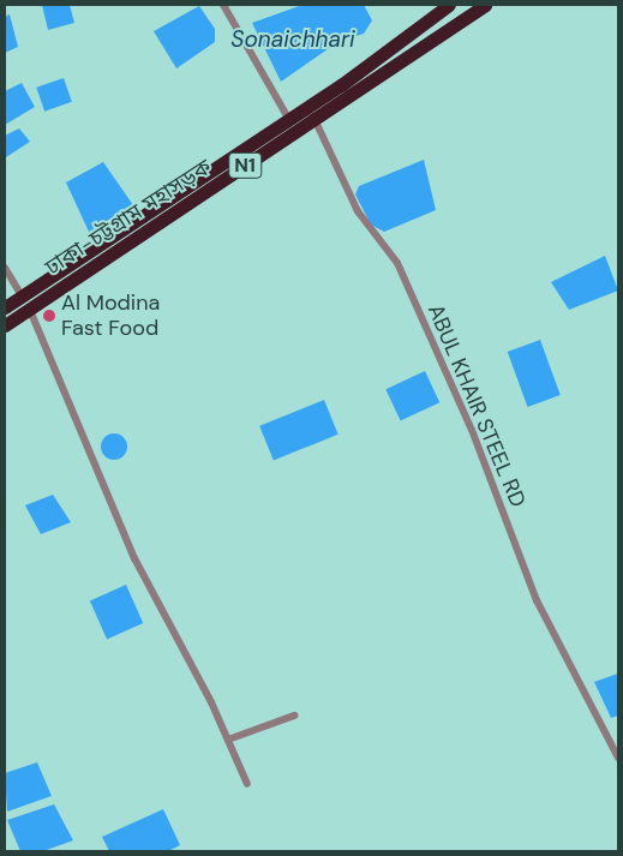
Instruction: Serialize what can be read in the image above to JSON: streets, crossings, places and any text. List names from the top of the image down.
{
  "streets": {
    "highway": ["N1", "ঢাকা-চট্টগ্রাম মহাসড়ক"],
    "street": ["ABUL KHAIR STEEL RD"]
  },
  "crossings": [
    ["ঢাকা-চট্টগ্রাম মহাসড়ক", "ABUL KHAIR STEEL RD"]
  ],
  "water": ["Sonaichhari"],
  "places": ["Al Modina Fast Food"]
}
